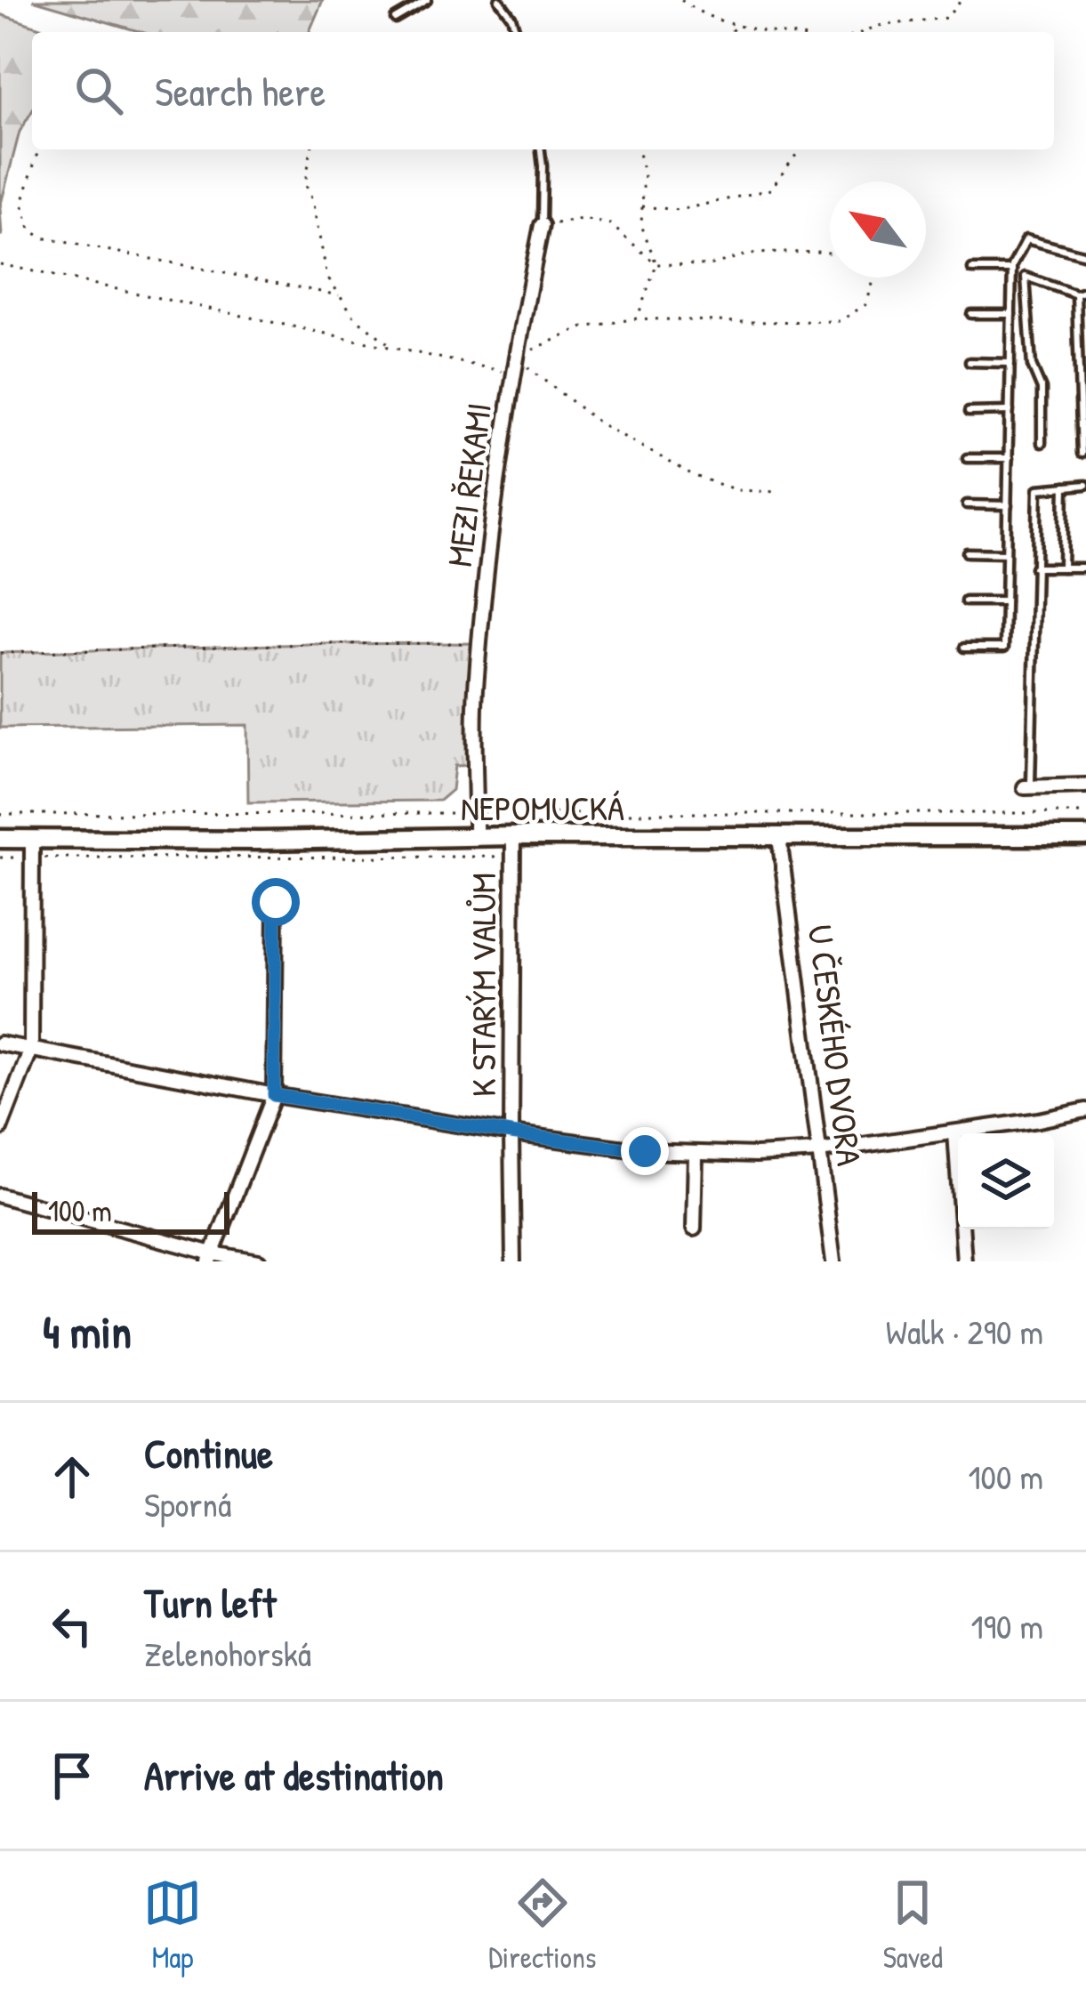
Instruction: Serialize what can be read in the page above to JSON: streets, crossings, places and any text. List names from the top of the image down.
{
  "streets": {
    "street": [
      "MEZI ŘEKAMI",
      "NEPOMUCKÁ",
      "K STARÝM VALŮM",
      "U ČESKÉHO DVORA"
    ]
  },
  "crossings": [
    ["MEZI ŘEKAMI", "NEPOMUCKÁ"],
    ["NEPOMUCKÁ", "K STARÝM VALŮM"],
    ["NEPOMUCKÁ", "U ČESKÉHO DVORA"]
  ],
  "scale_bar": "100 m",
  "north": "top left",
  "page": {
    "search": "Search here",
    "scale": "100 m",
    "heading": ["4 min", "Walk · 290 m"],
    "list": [
      ["Continue", "Sporná", "100 m"],
      ["Turn left", "Zelenohorská", "190 m"],
      "Arrive at destination"
    ],
    "nav": ["Map", "Directions", "Saved"]
  }
}
